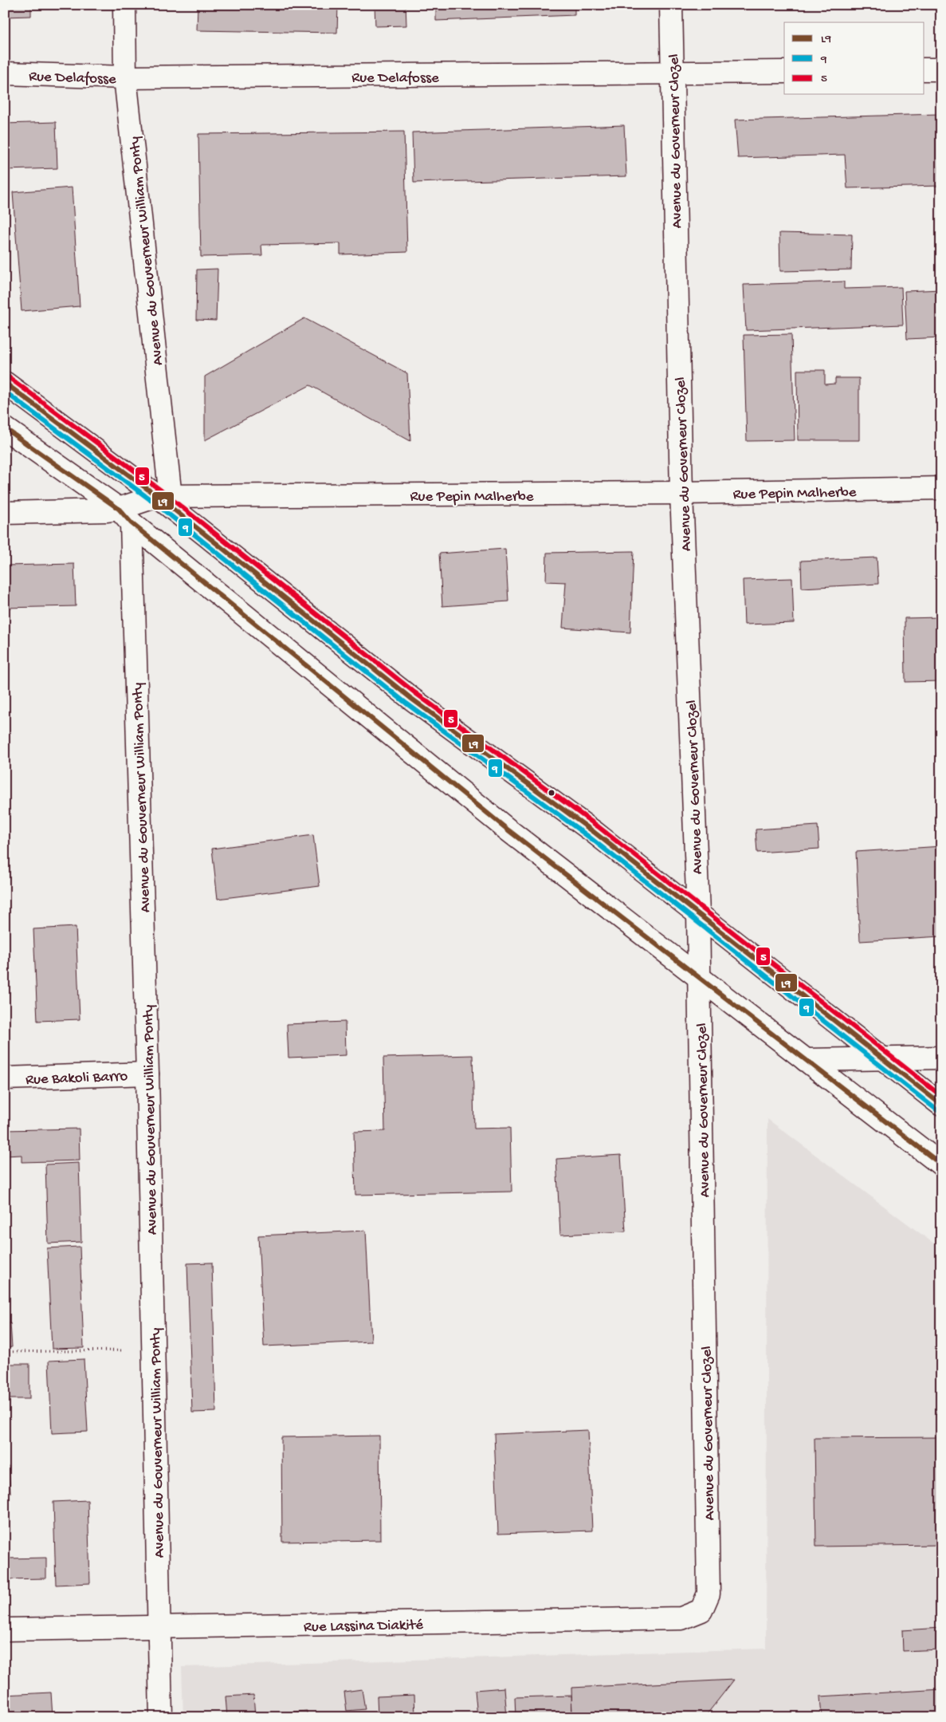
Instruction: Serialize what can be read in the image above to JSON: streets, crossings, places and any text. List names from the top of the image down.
{
  "streets": {
    "street": [
      "Rue Delafosse",
      "Avenue du Governeur Clozel",
      "Avenue du Gouverneur William Ponty",
      "Rue Pepin Malherbe",
      "Rue Bakoli Barro",
      "Rue Lassina Diakité"
    ]
  },
  "crossings": [
    ["Rue Delafosse", "Avenue du Governeur Clozel"],
    ["Rue Delafosse", "Avenue du Gouverneur William Ponty"],
    ["Avenue du Governeur Clozel", "Rue Pepin Malherbe"],
    ["Avenue du Governeur Clozel", "Rue Lassina Diakité"],
    ["Avenue du Gouverneur William Ponty", "Rue Pepin Malherbe"],
    ["Avenue du Gouverneur William Ponty", "Rue Bakoli Barro"],
    ["Avenue du Gouverneur William Ponty", "Rue Lassina Diakité"]
  ],
  "lines": ["transit line 5", "transit line L9", "transit line 9"],
  "legend": ["L9", "9", "5"]
}
